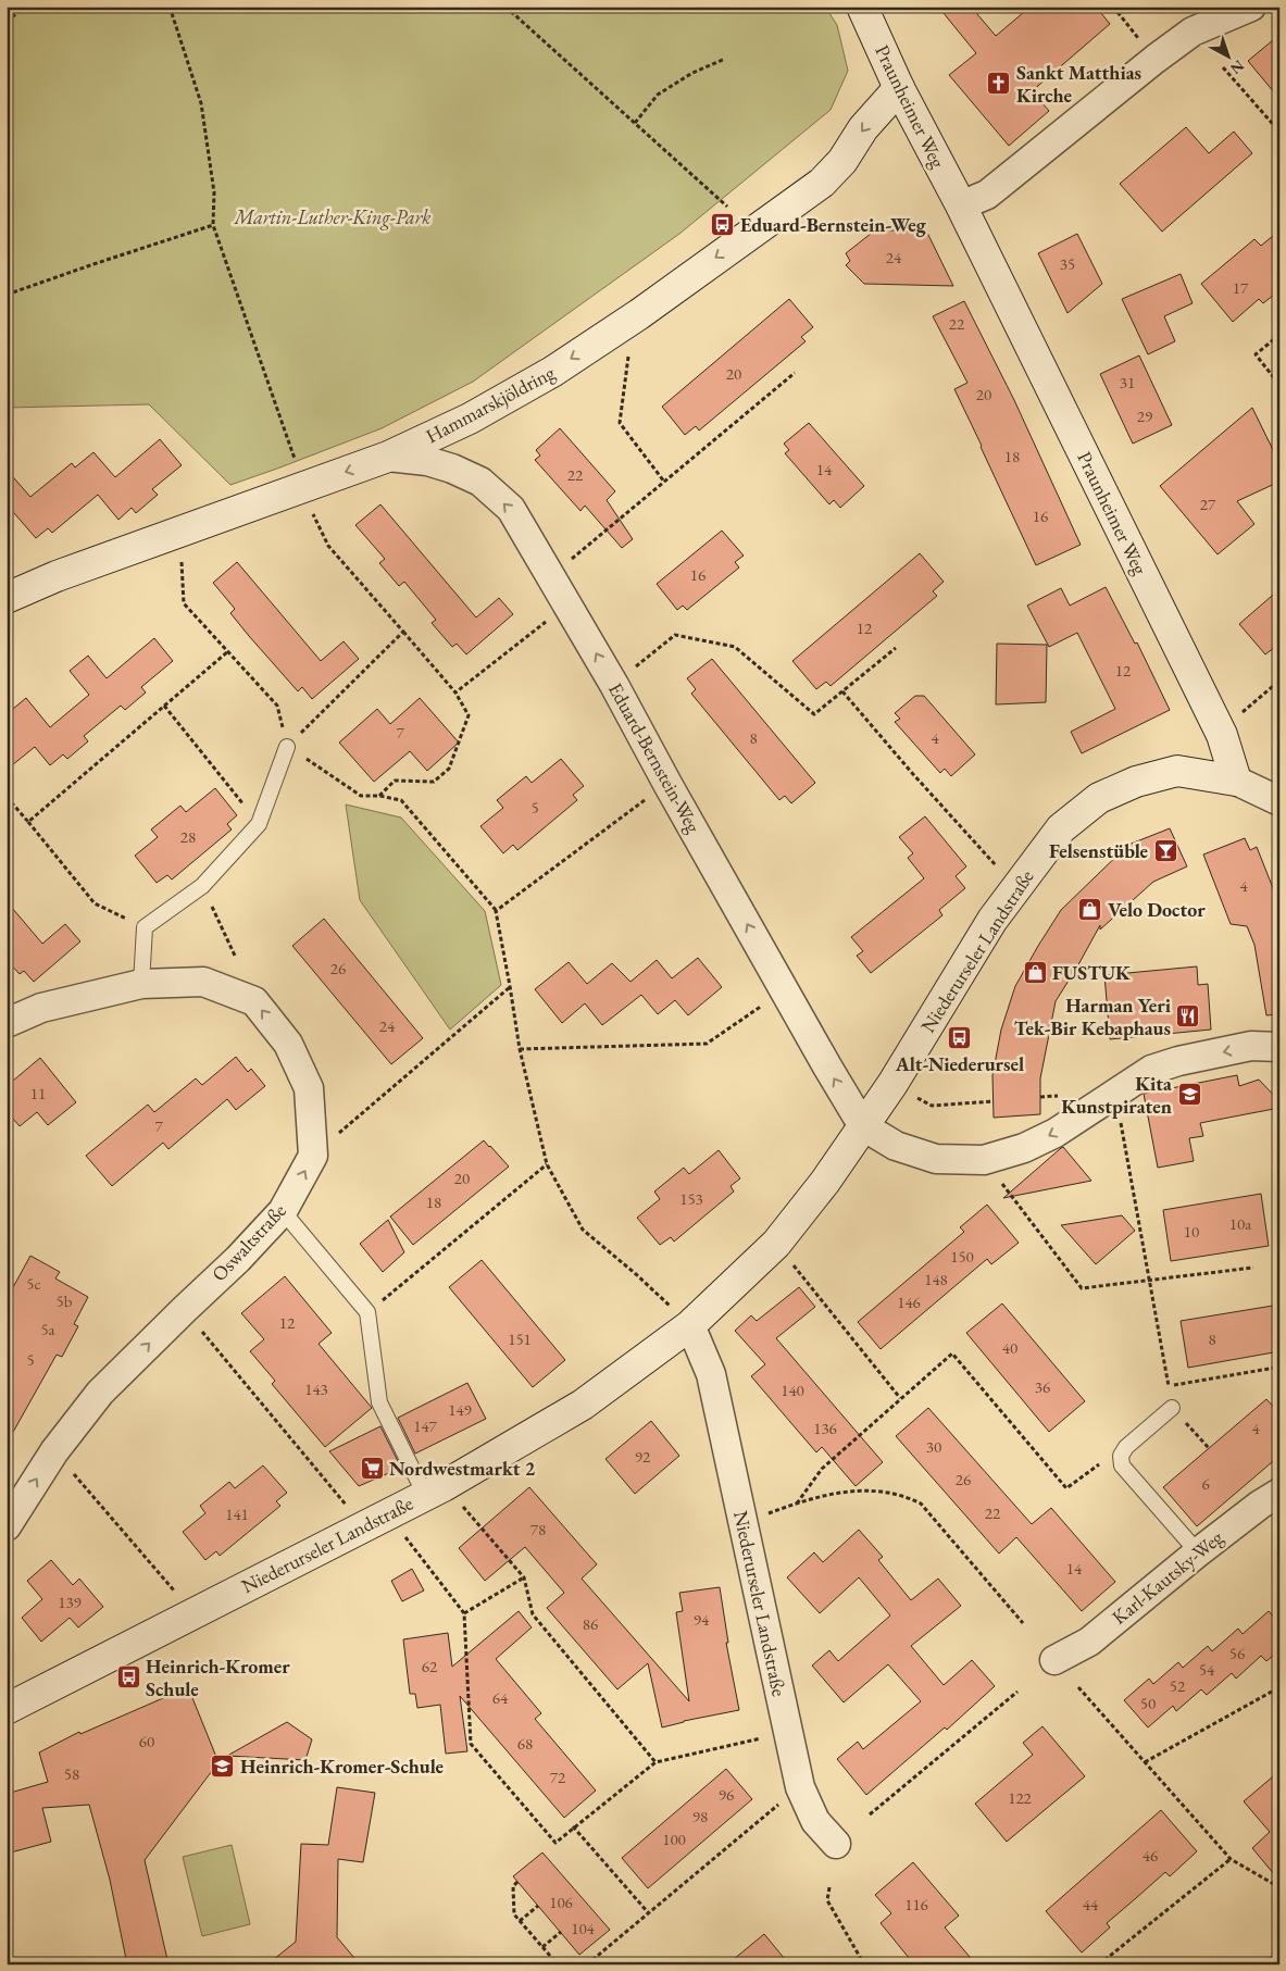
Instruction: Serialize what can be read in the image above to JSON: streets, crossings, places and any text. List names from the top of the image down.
{
  "streets": {
    "main road": ["Praunheimer Weg", "Hammarskjöldring", "Niederurseler Landstraße"],
    "street": ["Eduard-Bernstein-Weg", "Oswaltstraße", "Karl-Kautsky-Weg"]
  },
  "crossings": [
    ["Praunheimer Weg", "Hammarskjöldring"],
    ["Praunheimer Weg", "Niederurseler Landstraße"],
    ["Hammarskjöldring", "Eduard-Bernstein-Weg"],
    ["Eduard-Bernstein-Weg", "Niederurseler Landstraße"]
  ],
  "one_way": ["Hammarskjöldring", "Eduard-Bernstein-Weg"],
  "parks": ["Martin-Luther-King-Park"],
  "places": {
    "church": ["Sankt Matthias Kirche"],
    "bus stop": ["Eduard-Bernstein-Weg", "Alt-Niederursel", "Heinrich-Kromer Schule"],
    "bar": ["Felsenstüble"],
    "shop": ["Velo Doctor", "FUSTUK"],
    "restaurant": ["Harman Yeri Tek-Bir Kebaphaus"],
    "school or university": ["Kita Kunstpiraten", "Heinrich-Kromer-Schule"],
    "supermarket": ["Nordwestmarkt 2"]
  },
  "house_numbers": [
    "24",
    "35",
    "17",
    "22",
    "20",
    "31",
    "20",
    "29",
    "18",
    "14",
    "22",
    "27",
    "16",
    "16",
    "12",
    "12",
    "7",
    "8",
    "4",
    "5",
    "28",
    "4",
    "26",
    "24",
    "11",
    "7",
    "20",
    "153",
    "18",
    "10a",
    "10",
    "150",
    "148",
    "5c",
    "5b",
    "146",
    "12",
    "5a",
    "151",
    "8",
    "40",
    "5",
    "36",
    "143",
    "140",
    "149",
    "147",
    "136",
    "4",
    "30",
    "92",
    "26",
    "6",
    "22",
    "141",
    "78",
    "14",
    "139",
    "94",
    "86",
    "56",
    "62",
    "54",
    "52",
    "64",
    "50",
    "60",
    "68",
    "58",
    "72",
    "96",
    "122",
    "98",
    "100",
    "46",
    "106",
    "116",
    "44",
    "104"
  ],
  "north": "bottom right"
}
